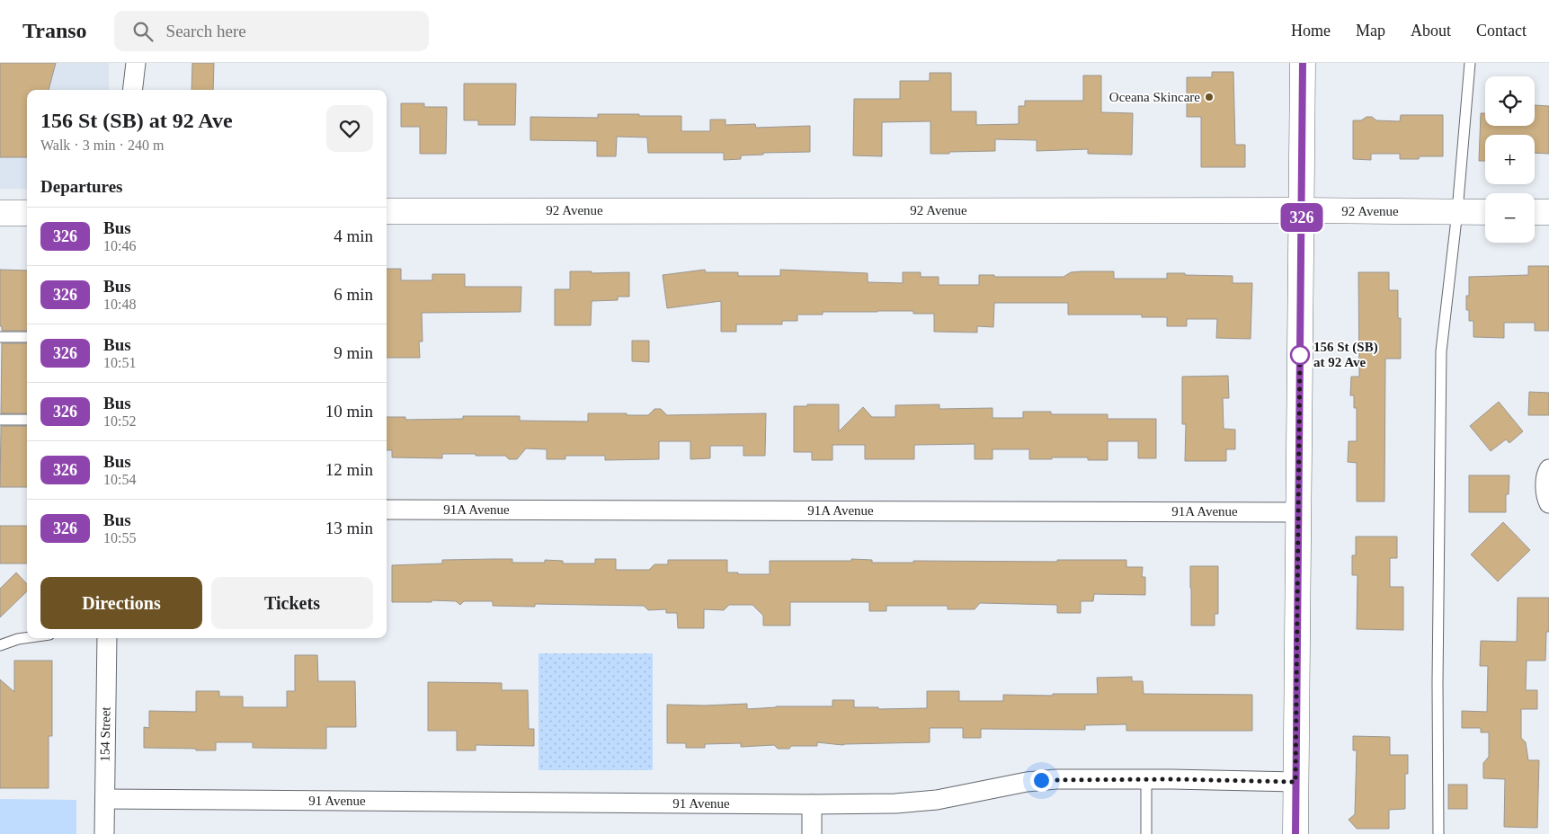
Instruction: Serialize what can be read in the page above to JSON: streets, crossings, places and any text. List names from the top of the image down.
{
  "streets": {
    "street": [
      "92 Avenue",
      "91A Avenue",
      "154 Street",
      "91 Avenue"
    ]
  },
  "crossings": [
    ["154 Street", "91 Avenue"]
  ],
  "places": ["Oceana Skincare", "156 St (SB) at 92 Ave"],
  "lines": ["bus line 326"],
  "page": {
    "header": "Transo",
    "search": "Search here",
    "nav": [
      "Home",
      "Map",
      "About",
      "Contact"
    ],
    "on_map": "326",
    "map_buttons": ["+", "−"],
    "heading": [
      ["156 St (SB) at 92 Ave", "Walk · 3 min · 240 m"],
      "Departures"
    ],
    "list": [
      {
        "mark": "326",
        "name": "Bus",
        "note": "10:46",
        "value": "4 min"
      },
      {
        "mark": "326",
        "name": "Bus",
        "note": "10:48",
        "value": "6 min"
      },
      {
        "mark": "326",
        "name": "Bus",
        "note": "10:51",
        "value": "9 min"
      },
      {
        "mark": "326",
        "name": "Bus",
        "note": "10:52",
        "value": "10 min"
      },
      {
        "mark": "326",
        "name": "Bus",
        "note": "10:54",
        "value": "12 min"
      },
      {
        "mark": "326",
        "name": "Bus",
        "note": "10:55",
        "value": "13 min"
      }
    ],
    "buttons": ["Directions", "Tickets"]
  }
}
